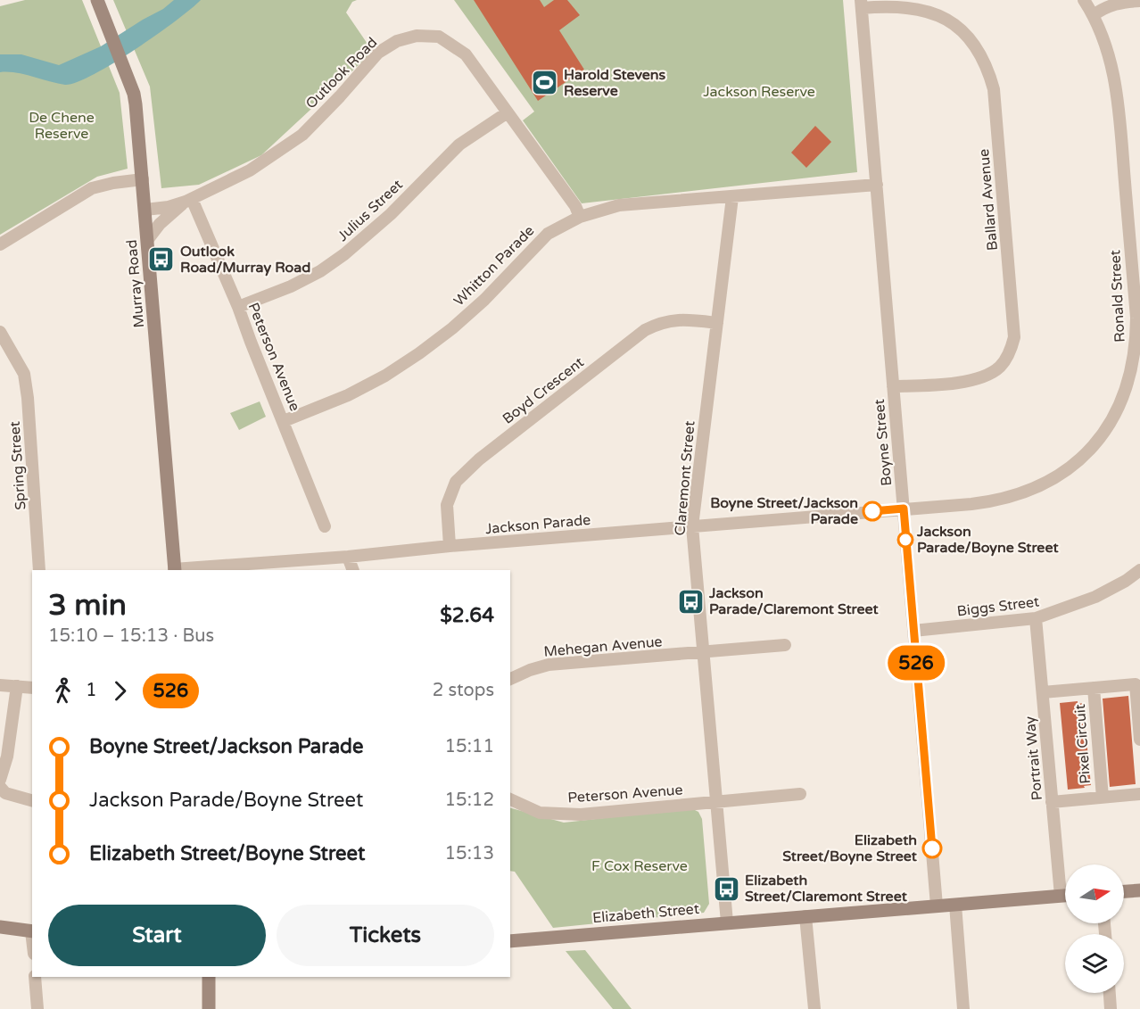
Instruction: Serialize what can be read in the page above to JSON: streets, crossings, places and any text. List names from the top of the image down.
{
  "streets": {
    "main road": ["Murray Road", "Elizabeth Street"],
    "street": [
      "Outlook Road",
      "Ballard Avenue",
      "Julius Street",
      "Whitton Parade",
      "Ronald Street",
      "Peterson Avenue",
      "Boyd Crescent",
      "Boyne Street",
      "Spring Street",
      "Claremont Street",
      "Jackson Parade",
      "Biggs Street",
      "Mehegan Avenue",
      "Pixel Circuit",
      "Portrait Way"
    ]
  },
  "crossings": [
    ["Outlook Road", "Julius Street"],
    ["Outlook Road", "Whitton Parade"],
    ["Outlook Road", "Murray Road"],
    ["Outlook Road", "Peterson Avenue"],
    ["Ballard Avenue", "Boyne Street"],
    ["Julius Street", "Peterson Avenue"],
    ["Whitton Parade", "Peterson Avenue"],
    ["Whitton Parade", "Boyne Street"],
    ["Whitton Parade", "Claremont Street"],
    ["Murray Road", "Jackson Parade"],
    ["Ronald Street", "Boyne Street"],
    ["Ronald Street", "Jackson Parade"],
    ["Peterson Avenue", "Claremont Street"],
    ["Boyd Crescent", "Claremont Street"],
    ["Boyd Crescent", "Jackson Parade"],
    ["Boyne Street", "Jackson Parade"],
    ["Boyne Street", "Biggs Street"],
    ["Boyne Street", "Elizabeth Street"],
    ["Claremont Street", "Jackson Parade"],
    ["Claremont Street", "Mehegan Avenue"],
    ["Claremont Street", "Elizabeth Street"],
    ["Biggs Street", "Portrait Way"],
    ["Pixel Circuit", "Portrait Way"]
  ],
  "parks": ["Jackson Reserve", "De Chene Reserve", "F Cox Reserve"],
  "places": {
    "sports": ["Harold Stevens Reserve"],
    "bus stop": ["Outlook Road/Murray Road", "Jackson Parade/Claremont Street", "Elizabeth Street/Claremont Street"],
    "other": ["Boyne Street/Jackson Parade", "Jackson Parade/Boyne Street", "Elizabeth Street/Boyne Street"]
  },
  "lines": ["bus line 526"],
  "north": "right",
  "page": {
    "on_map": "526",
    "heading": ["3 min", "15:10 – 15:13 · Bus", "$2.64"],
    "legs": ["1", "526", "2 stops"],
    "list": [
      {
        "name": "Boyne Street/Jackson Parade",
        "value": "15:11"
      },
      {
        "name": "Jackson Parade/Boyne Street",
        "value": "15:12"
      },
      {
        "name": "Elizabeth Street/Boyne Street",
        "value": "15:13"
      }
    ],
    "buttons": ["Start", "Tickets"]
  }
}
